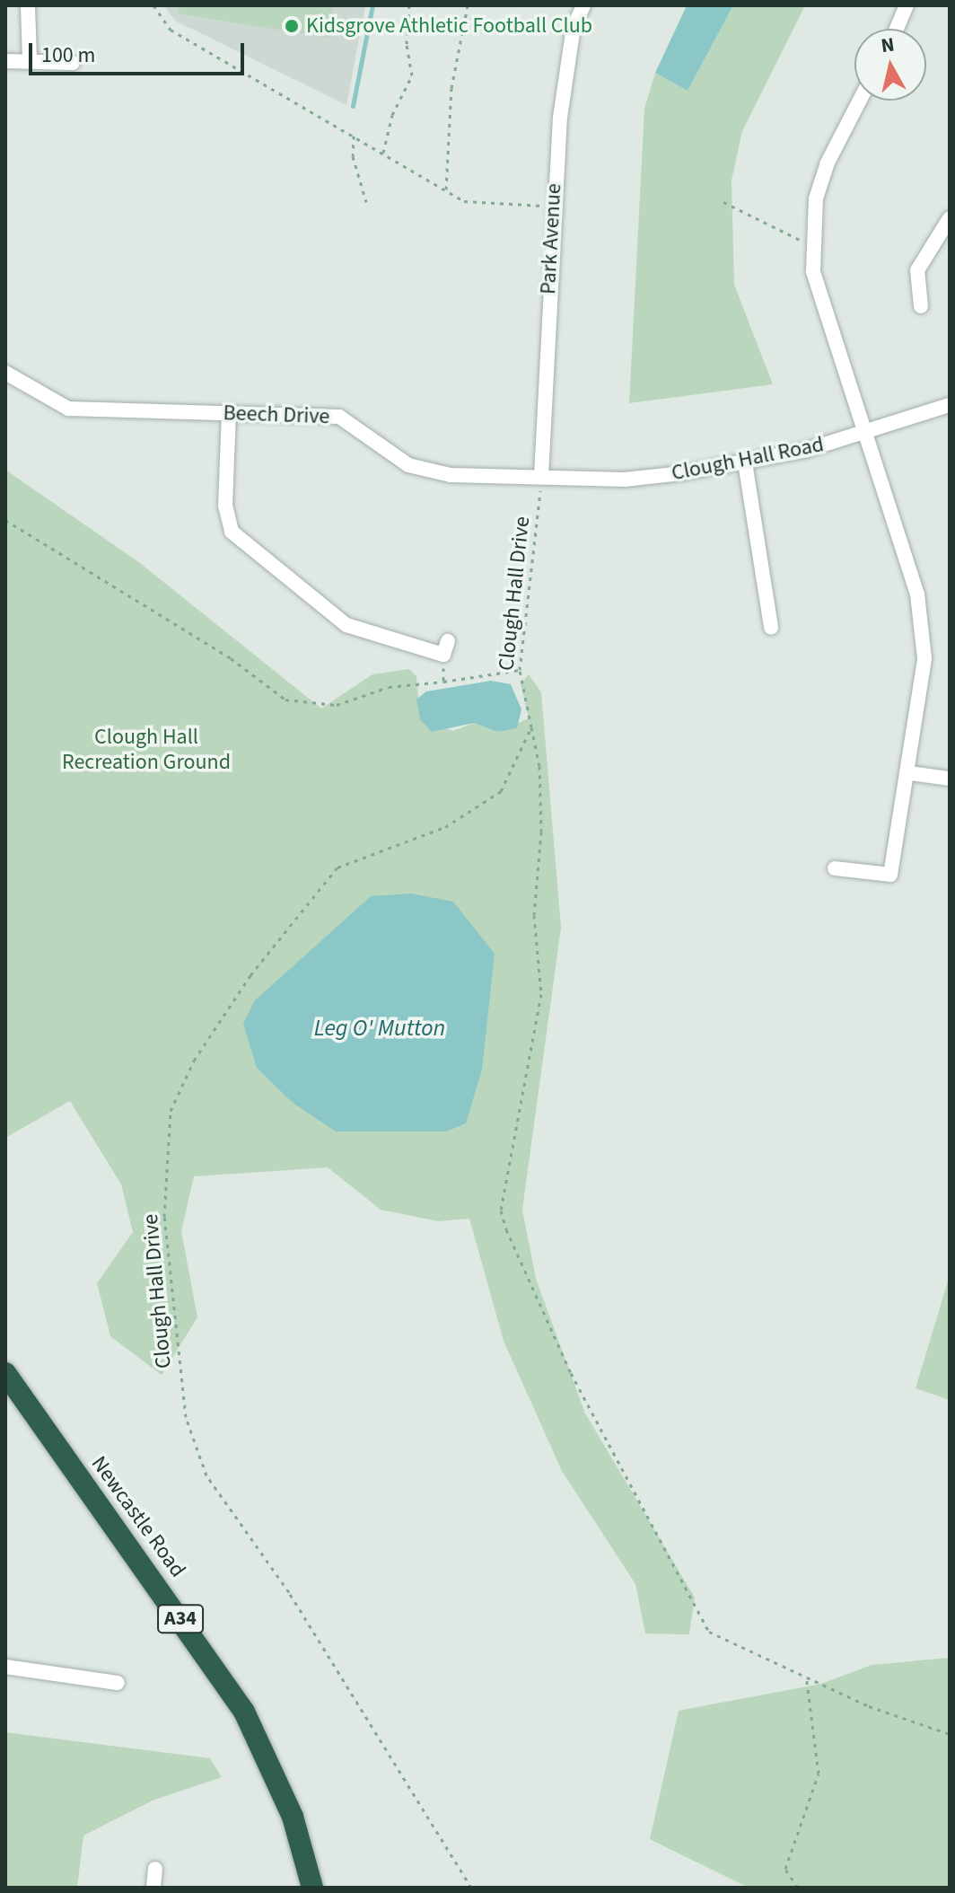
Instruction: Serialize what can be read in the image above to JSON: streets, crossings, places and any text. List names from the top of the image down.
{
  "streets": {
    "highway": ["Newcastle Road", "A34"],
    "street": ["Park Avenue", "Beech Drive", "Clough Hall Road"],
    "path": ["Clough Hall Drive"]
  },
  "crossings": [
    ["Park Avenue", "Beech Drive"],
    ["Park Avenue", "Clough Hall Road"],
    ["Park Avenue", "Clough Hall Drive"],
    ["Beech Drive", "Clough Hall Road"],
    ["Beech Drive", "Clough Hall Drive"],
    ["Clough Hall Road", "Clough Hall Drive"]
  ],
  "water": ["Leg O' Mutton"],
  "parks": ["Clough Hall Recreation Ground"],
  "places": ["Kidsgrove Athletic Football Club"],
  "scale_bar": "100 m",
  "north": "top"
}
